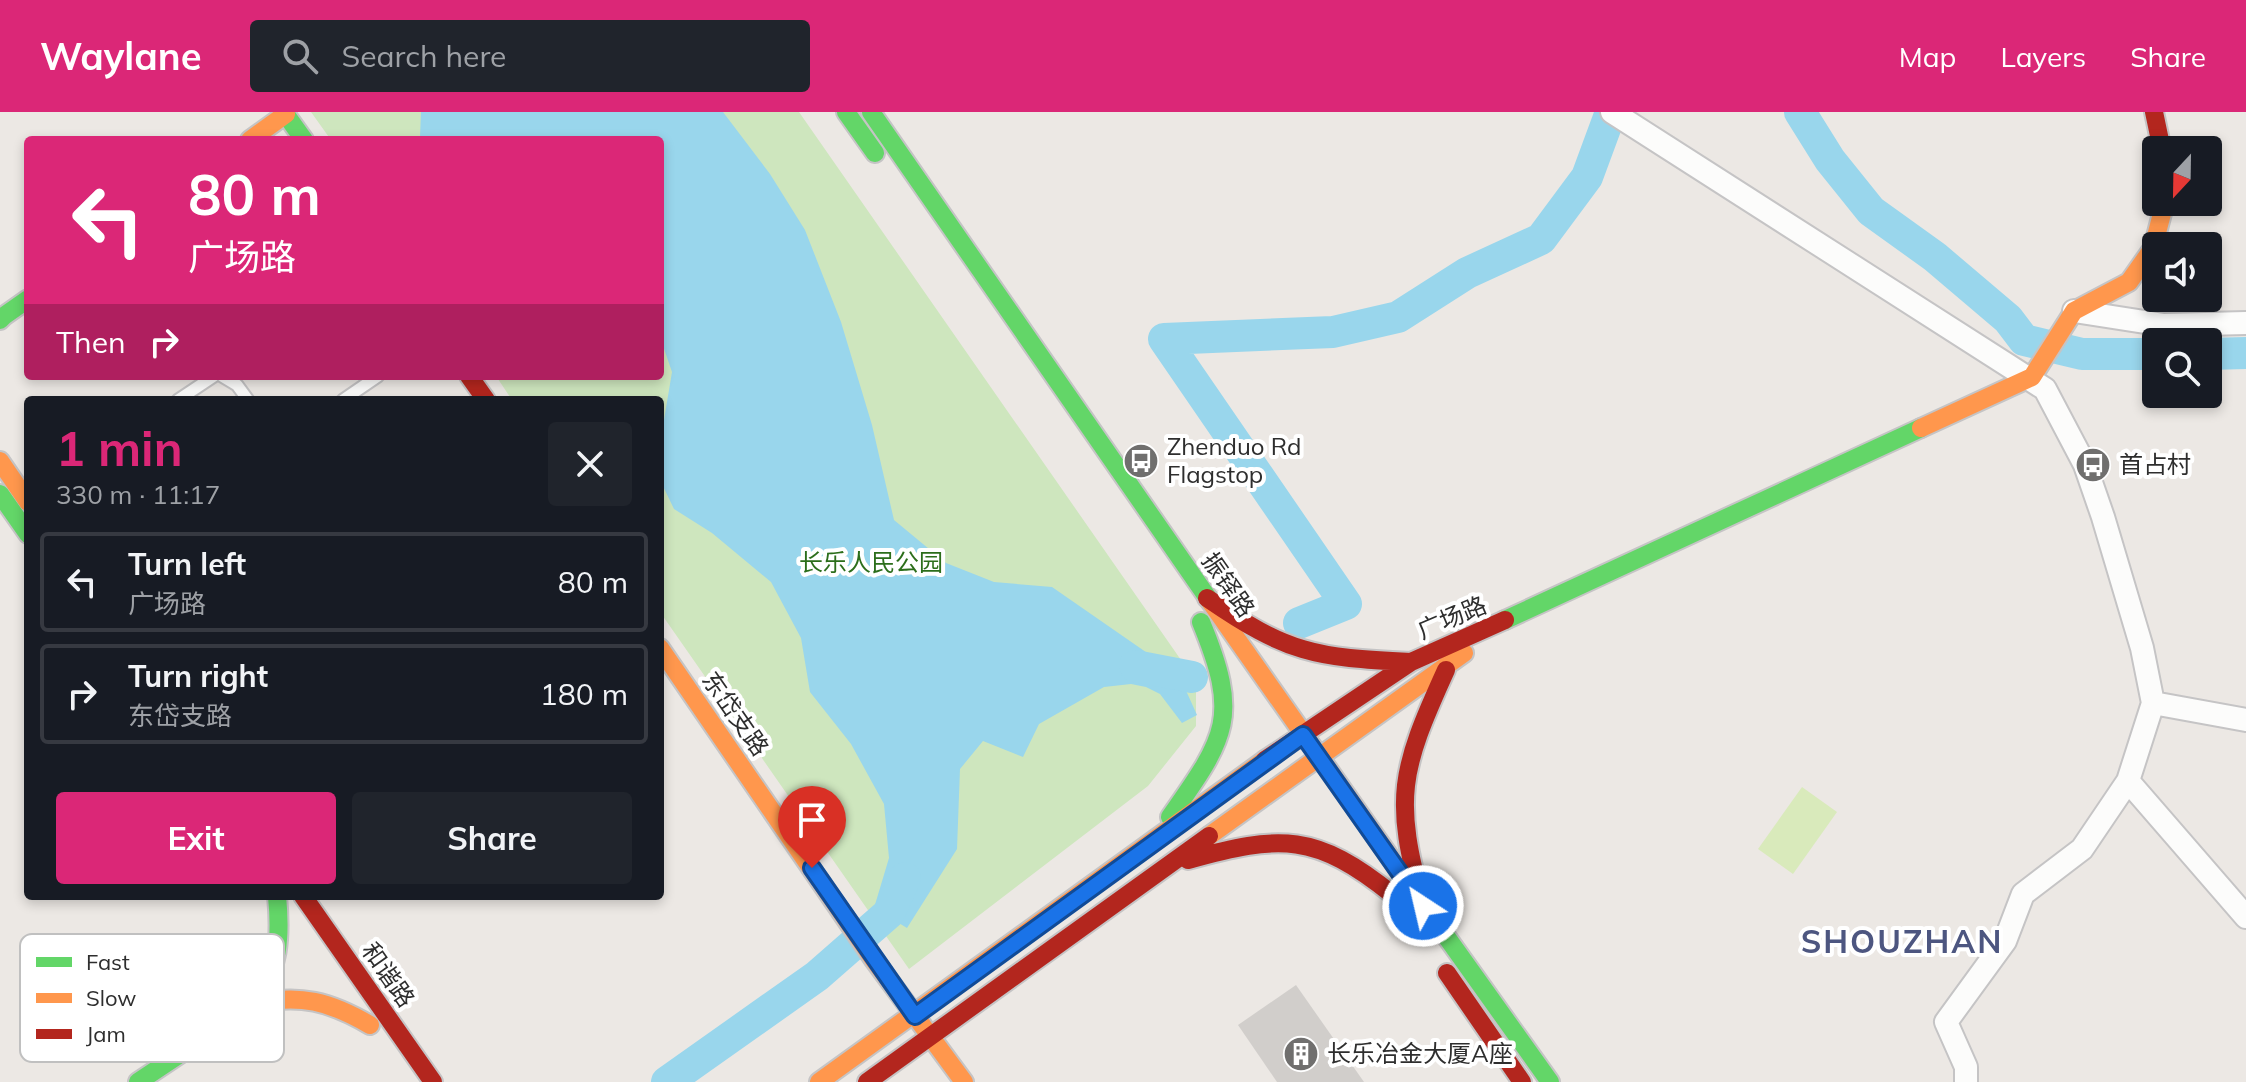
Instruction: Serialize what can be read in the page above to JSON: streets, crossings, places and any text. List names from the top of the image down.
{
  "streets": {
    "main road": [
      "振铎路",
      "广场路",
      "东岱支路",
      "和谐路"
    ]
  },
  "crossings": [
    ["振铎路", "广场路"],
    ["广场路", "东岱支路"]
  ],
  "districts": ["SHOUZHAN"],
  "parks": ["长乐人民公园"],
  "places": {
    "bus stop": ["Zhenduo Rd Flagstop", "首占村"],
    "building": ["长乐冶金大厦A座"]
  },
  "legend": ["Fast", "Slow", "Jam"],
  "north": "bottom",
  "page": {
    "header": "Waylane",
    "search": "Search here",
    "nav": ["Map", "Layers", "Share"],
    "turn": ["80 m", "广场路"],
    "then": "Then",
    "heading": ["1 min", "330 m · 11:17"],
    "list": [
      {
        "name": "Turn left",
        "note": "广场路",
        "value": "80 m"
      },
      {
        "name": "Turn right",
        "note": "东岱支路",
        "value": "180 m"
      }
    ],
    "buttons": ["Exit", "Share"]
  }
}
